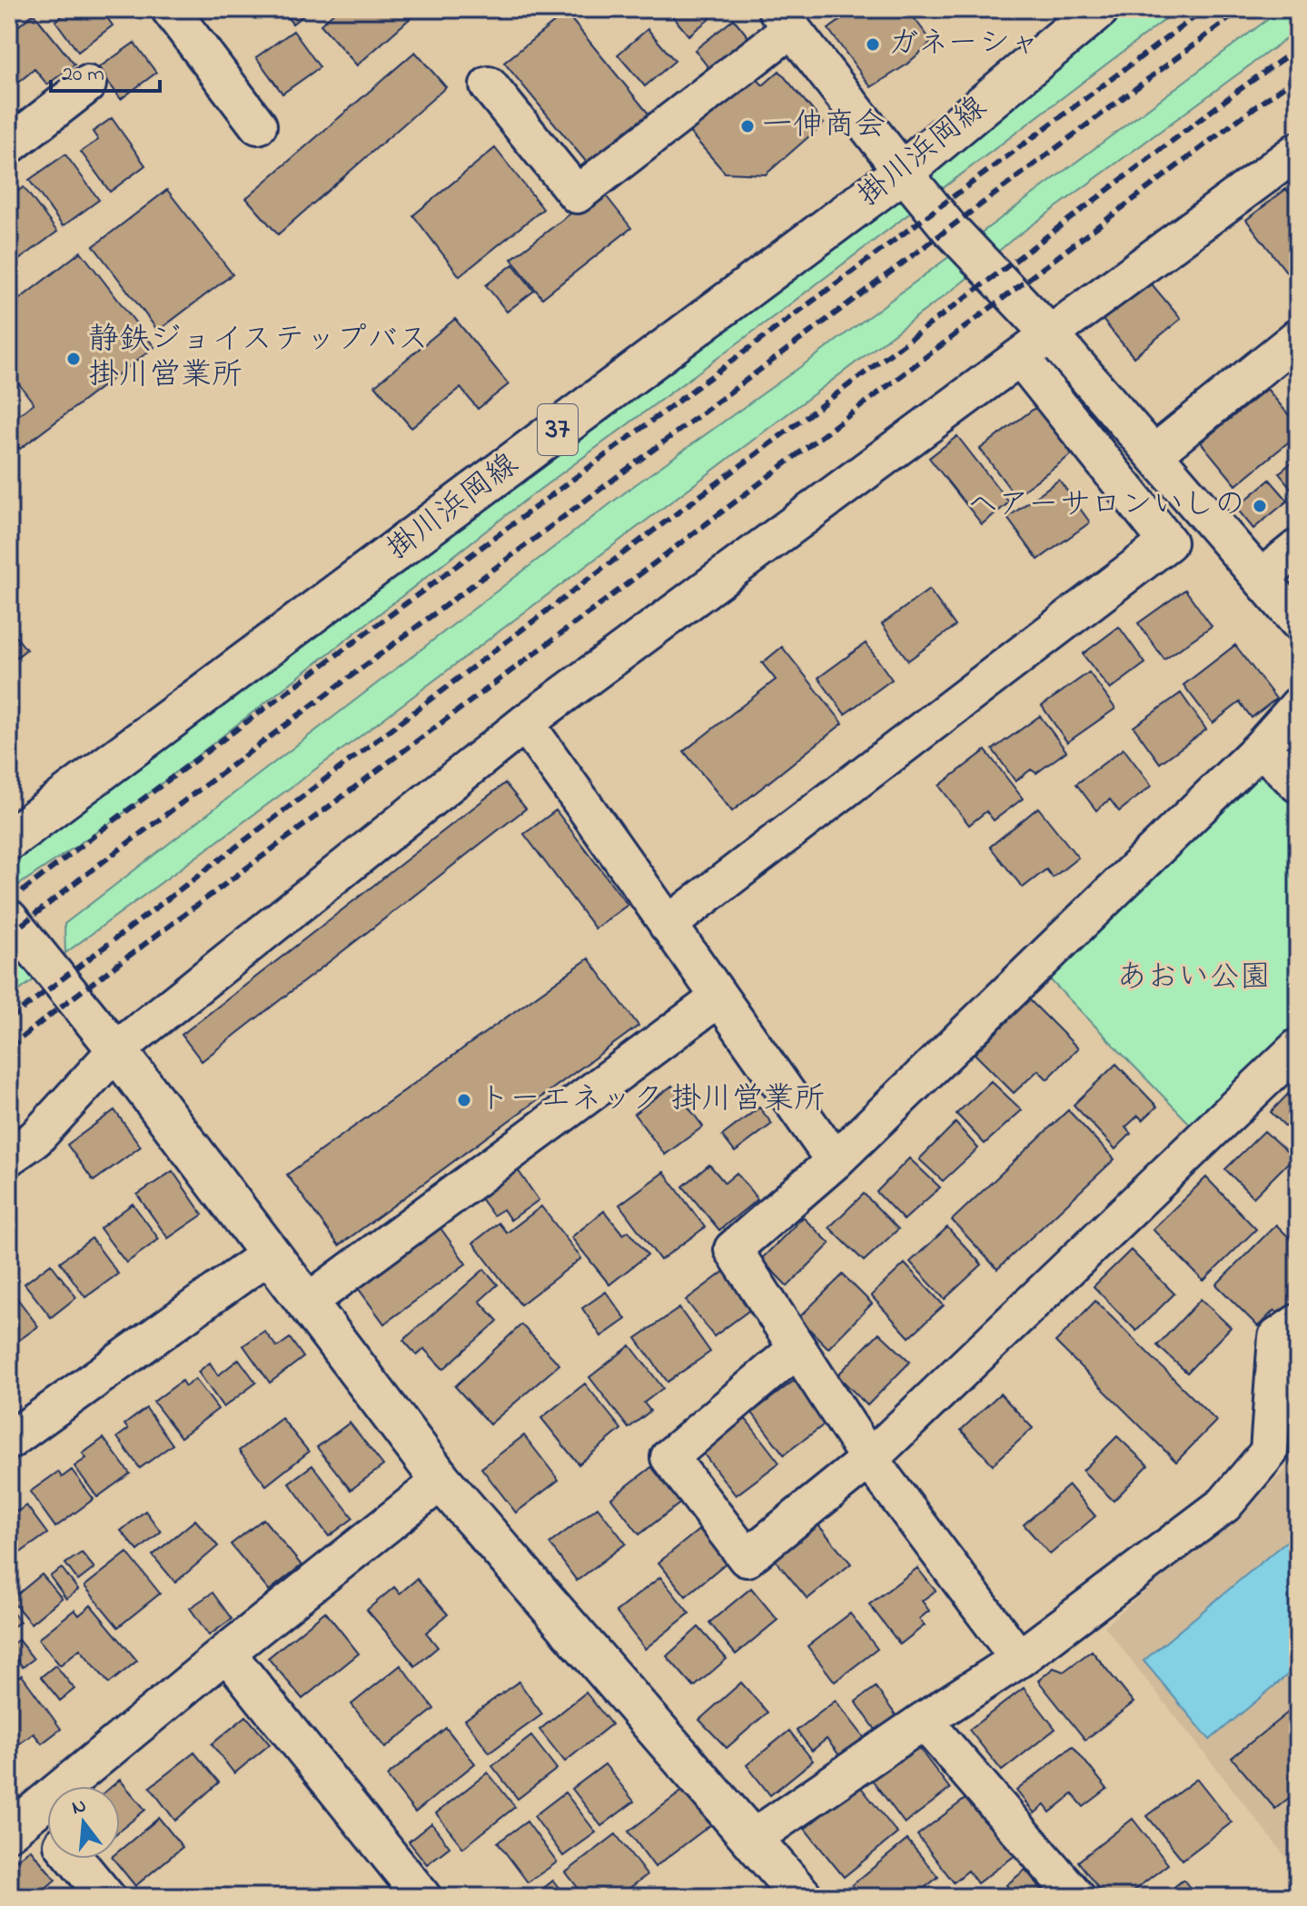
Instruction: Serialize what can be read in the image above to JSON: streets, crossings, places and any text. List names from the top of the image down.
{
  "streets": {
    "main road": ["掛川浜岡線", "37"]
  },
  "parks": ["あおい公園"],
  "places": [
    "ガネーシャ",
    "一伸商会",
    "静鉄ジョイステップバス 掛川営業所",
    "ヘアーサロンいしの",
    "トーエネック 掛川営業所"
  ],
  "scale_bar": "20 m",
  "north": "top"
}
